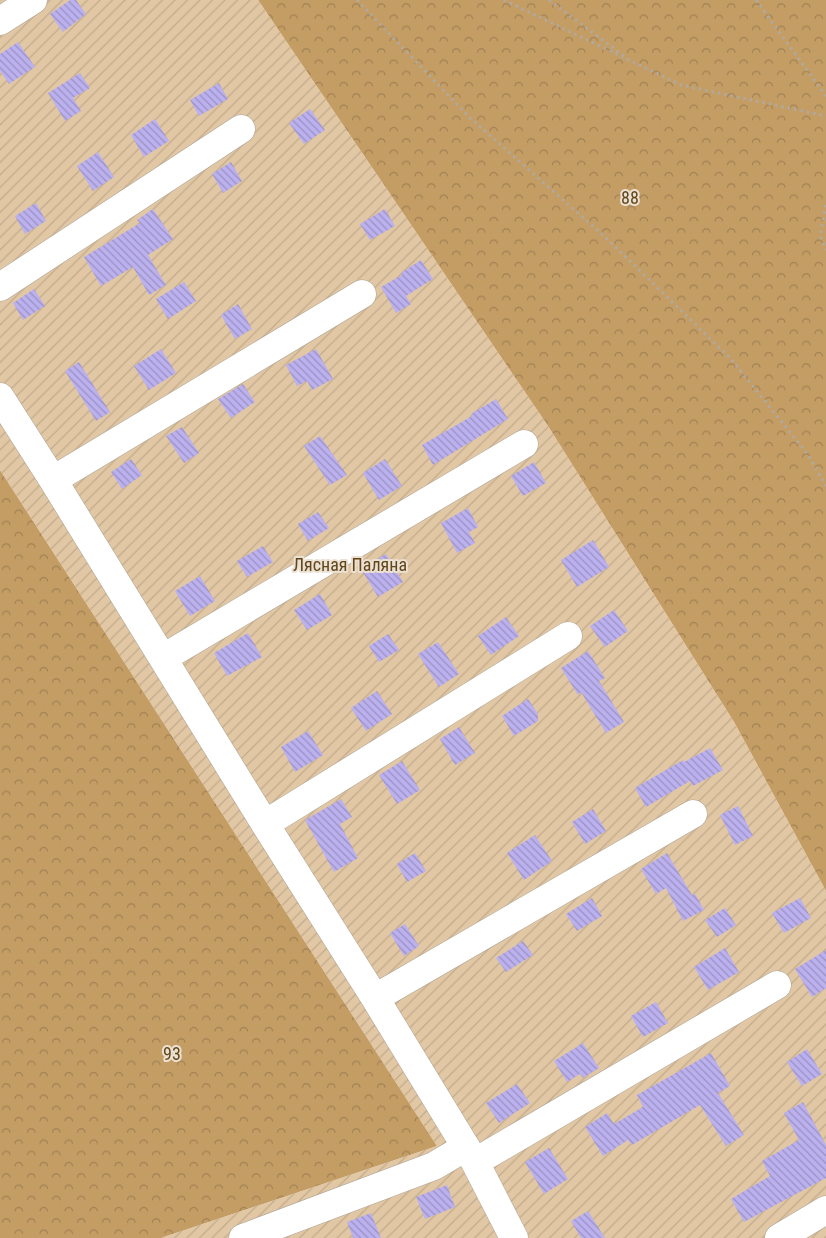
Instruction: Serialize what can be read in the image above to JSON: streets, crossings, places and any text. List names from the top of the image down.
{
  "parks": ["88", "Лясная Паляна", "93"]
}
